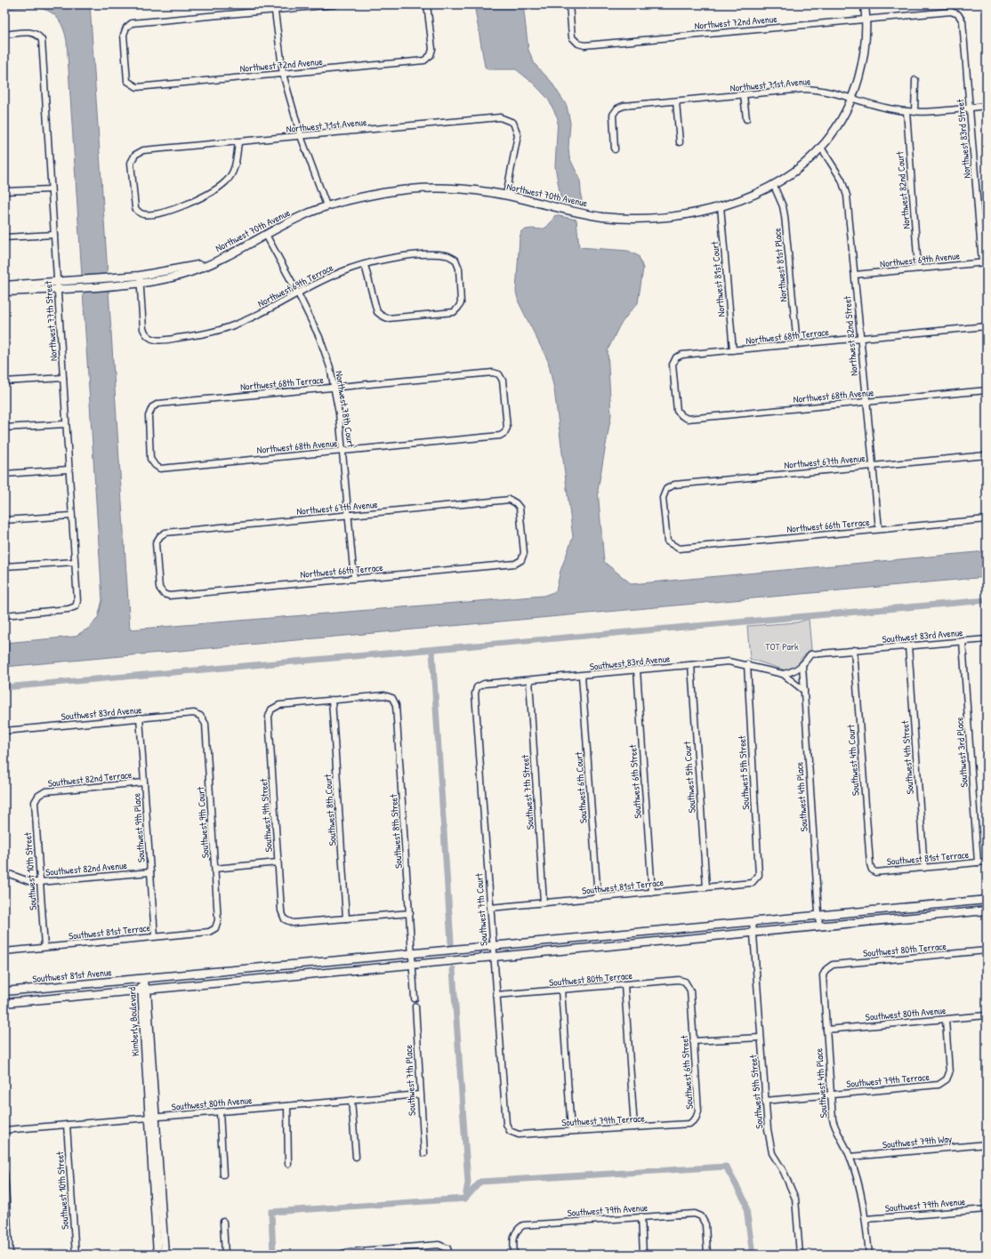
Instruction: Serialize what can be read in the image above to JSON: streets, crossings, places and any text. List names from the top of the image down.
{
  "streets": {
    "street": [
      "Northwest 72nd Avenue",
      "Northwest 71st Avenue",
      "Northwest 83rd Street",
      "Northwest 82nd Court",
      "Northwest 70th Avenue",
      "Northwest 69th Avenue",
      "Northwest 81st Place",
      "Northwest 81st Court",
      "Northwest 69th Terrace",
      "Northwest 77th Street",
      "Northwest 68th Terrace",
      "Northwest 82nd Street",
      "Northwest 68th Avenue",
      "Northwest 78th Court",
      "Northwest 67th Avenue",
      "Northwest 66th Terrace",
      "Southwest 83rd Avenue",
      "Southwest 3rd Place",
      "Southwest 4th Street",
      "Southwest 4th Court",
      "Southwest 5th Street",
      "Southwest 5th Court",
      "Southwest 82nd Terrace",
      "Southwest 6th Street",
      "Southwest 6th Court",
      "Southwest 7th Street",
      "Southwest 4th Place",
      "Southwest 8th Court",
      "Southwest 9th Street",
      "Southwest 9th Court",
      "Southwest 9th Place",
      "Southwest 8th Street",
      "Southwest 81st Terrace",
      "Southwest 82nd Avenue",
      "Southwest 10th Street",
      "Southwest 7th Court",
      "Southwest 80th Terrace",
      "Southwest 81st Avenue",
      "Southwest 80th Avenue",
      "Kimberly Boulevard",
      "Southwest 7th Place",
      "Southwest 79th Terrace",
      "Southwest 79th Way",
      "Southwest 79th Avenue"
    ]
  },
  "crossings": [
    ["Northwest 72nd Avenue", "Northwest 83rd Street"],
    ["Northwest 71st Avenue", "Northwest 83rd Street"],
    ["Northwest 71st Avenue", "Northwest 82nd Court"],
    ["Northwest 71st Avenue", "Northwest 70th Avenue"],
    ["Northwest 83rd Street", "Northwest 69th Avenue"],
    ["Northwest 82nd Court", "Northwest 69th Avenue"],
    ["Northwest 70th Avenue", "Northwest 81st Place"],
    ["Northwest 70th Avenue", "Northwest 81st Court"],
    ["Northwest 70th Avenue", "Northwest 69th Terrace"],
    ["Northwest 70th Avenue", "Northwest 77th Street"],
    ["Northwest 70th Avenue", "Northwest 82nd Street"],
    ["Northwest 70th Avenue", "Northwest 78th Court"],
    ["Northwest 69th Avenue", "Northwest 82nd Street"],
    ["Northwest 81st Place", "Northwest 68th Terrace"],
    ["Northwest 81st Court", "Northwest 68th Terrace"],
    ["Northwest 69th Terrace", "Northwest 78th Court"],
    ["Northwest 68th Terrace", "Northwest 82nd Street"],
    ["Northwest 68th Terrace", "Northwest 68th Avenue"],
    ["Northwest 68th Terrace", "Northwest 78th Court"],
    ["Northwest 82nd Street", "Northwest 68th Avenue"],
    ["Northwest 82nd Street", "Northwest 67th Avenue"],
    ["Northwest 82nd Street", "Northwest 66th Terrace"],
    ["Northwest 68th Avenue", "Northwest 78th Court"],
    ["Northwest 78th Court", "Northwest 67th Avenue"],
    ["Northwest 78th Court", "Northwest 66th Terrace"],
    ["Northwest 67th Avenue", "Northwest 66th Terrace"],
    ["Southwest 83rd Avenue", "Southwest 3rd Place"],
    ["Southwest 83rd Avenue", "Southwest 4th Street"],
    ["Southwest 83rd Avenue", "Southwest 4th Court"],
    ["Southwest 83rd Avenue", "Southwest 5th Street"],
    ["Southwest 83rd Avenue", "Southwest 5th Court"],
    ["Southwest 83rd Avenue", "Southwest 6th Street"],
    ["Southwest 83rd Avenue", "Southwest 6th Court"],
    ["Southwest 83rd Avenue", "Southwest 7th Street"],
    ["Southwest 83rd Avenue", "Southwest 4th Place"],
    ["Southwest 83rd Avenue", "Southwest 9th Court"],
    ["Southwest 83rd Avenue", "Southwest 9th Place"],
    ["Southwest 83rd Avenue", "Southwest 7th Court"],
    ["Southwest 3rd Place", "Southwest 81st Terrace"],
    ["Southwest 4th Street", "Southwest 81st Terrace"],
    ["Southwest 4th Court", "Southwest 81st Terrace"],
    ["Southwest 5th Street", "Southwest 81st Terrace"],
    ["Southwest 5th Street", "Southwest 81st Avenue"],
    ["Southwest 5th Street", "Southwest 79th Terrace"],
    ["Southwest 5th Court", "Southwest 81st Terrace"],
    ["Southwest 82nd Terrace", "Southwest 9th Place"],
    ["Southwest 82nd Terrace", "Southwest 10th Street"],
    ["Southwest 6th Street", "Southwest 81st Terrace"],
    ["Southwest 6th Street", "Southwest 80th Terrace"],
    ["Southwest 6th Street", "Southwest 79th Terrace"],
    ["Southwest 6th Court", "Southwest 81st Terrace"],
    ["Southwest 7th Street", "Southwest 81st Terrace"],
    ["Southwest 4th Place", "Southwest 80th Terrace"],
    ["Southwest 4th Place", "Southwest 81st Avenue"],
    ["Southwest 4th Place", "Southwest 80th Avenue"],
    ["Southwest 4th Place", "Southwest 79th Terrace"],
    ["Southwest 4th Place", "Southwest 79th Way"],
    ["Southwest 4th Place", "Southwest 79th Avenue"],
    ["Southwest 8th Court", "Southwest 9th Street"],
    ["Southwest 8th Court", "Southwest 8th Street"],
    ["Southwest 9th Street", "Southwest 8th Street"],
    ["Southwest 9th Court", "Southwest 81st Terrace"],
    ["Southwest 9th Place", "Southwest 81st Terrace"],
    ["Southwest 9th Place", "Southwest 82nd Avenue"],
    ["Southwest 8th Street", "Southwest 81st Avenue"],
    ["Southwest 81st Terrace", "Southwest 10th Street"],
    ["Southwest 81st Terrace", "Southwest 7th Court"],
    ["Southwest 82nd Avenue", "Southwest 10th Street"],
    ["Southwest 10th Street", "Southwest 80th Avenue"],
    ["Southwest 7th Court", "Southwest 80th Terrace"],
    ["Southwest 7th Court", "Southwest 81st Avenue"],
    ["Southwest 7th Court", "Southwest 79th Terrace"],
    ["Southwest 81st Avenue", "Kimberly Boulevard"],
    ["Southwest 80th Avenue", "Kimberly Boulevard"],
    ["Southwest 80th Avenue", "Southwest 7th Place"],
    ["Southwest 80th Avenue", "Southwest 79th Terrace"]
  ],
  "parks": ["TOT Park"]
}
